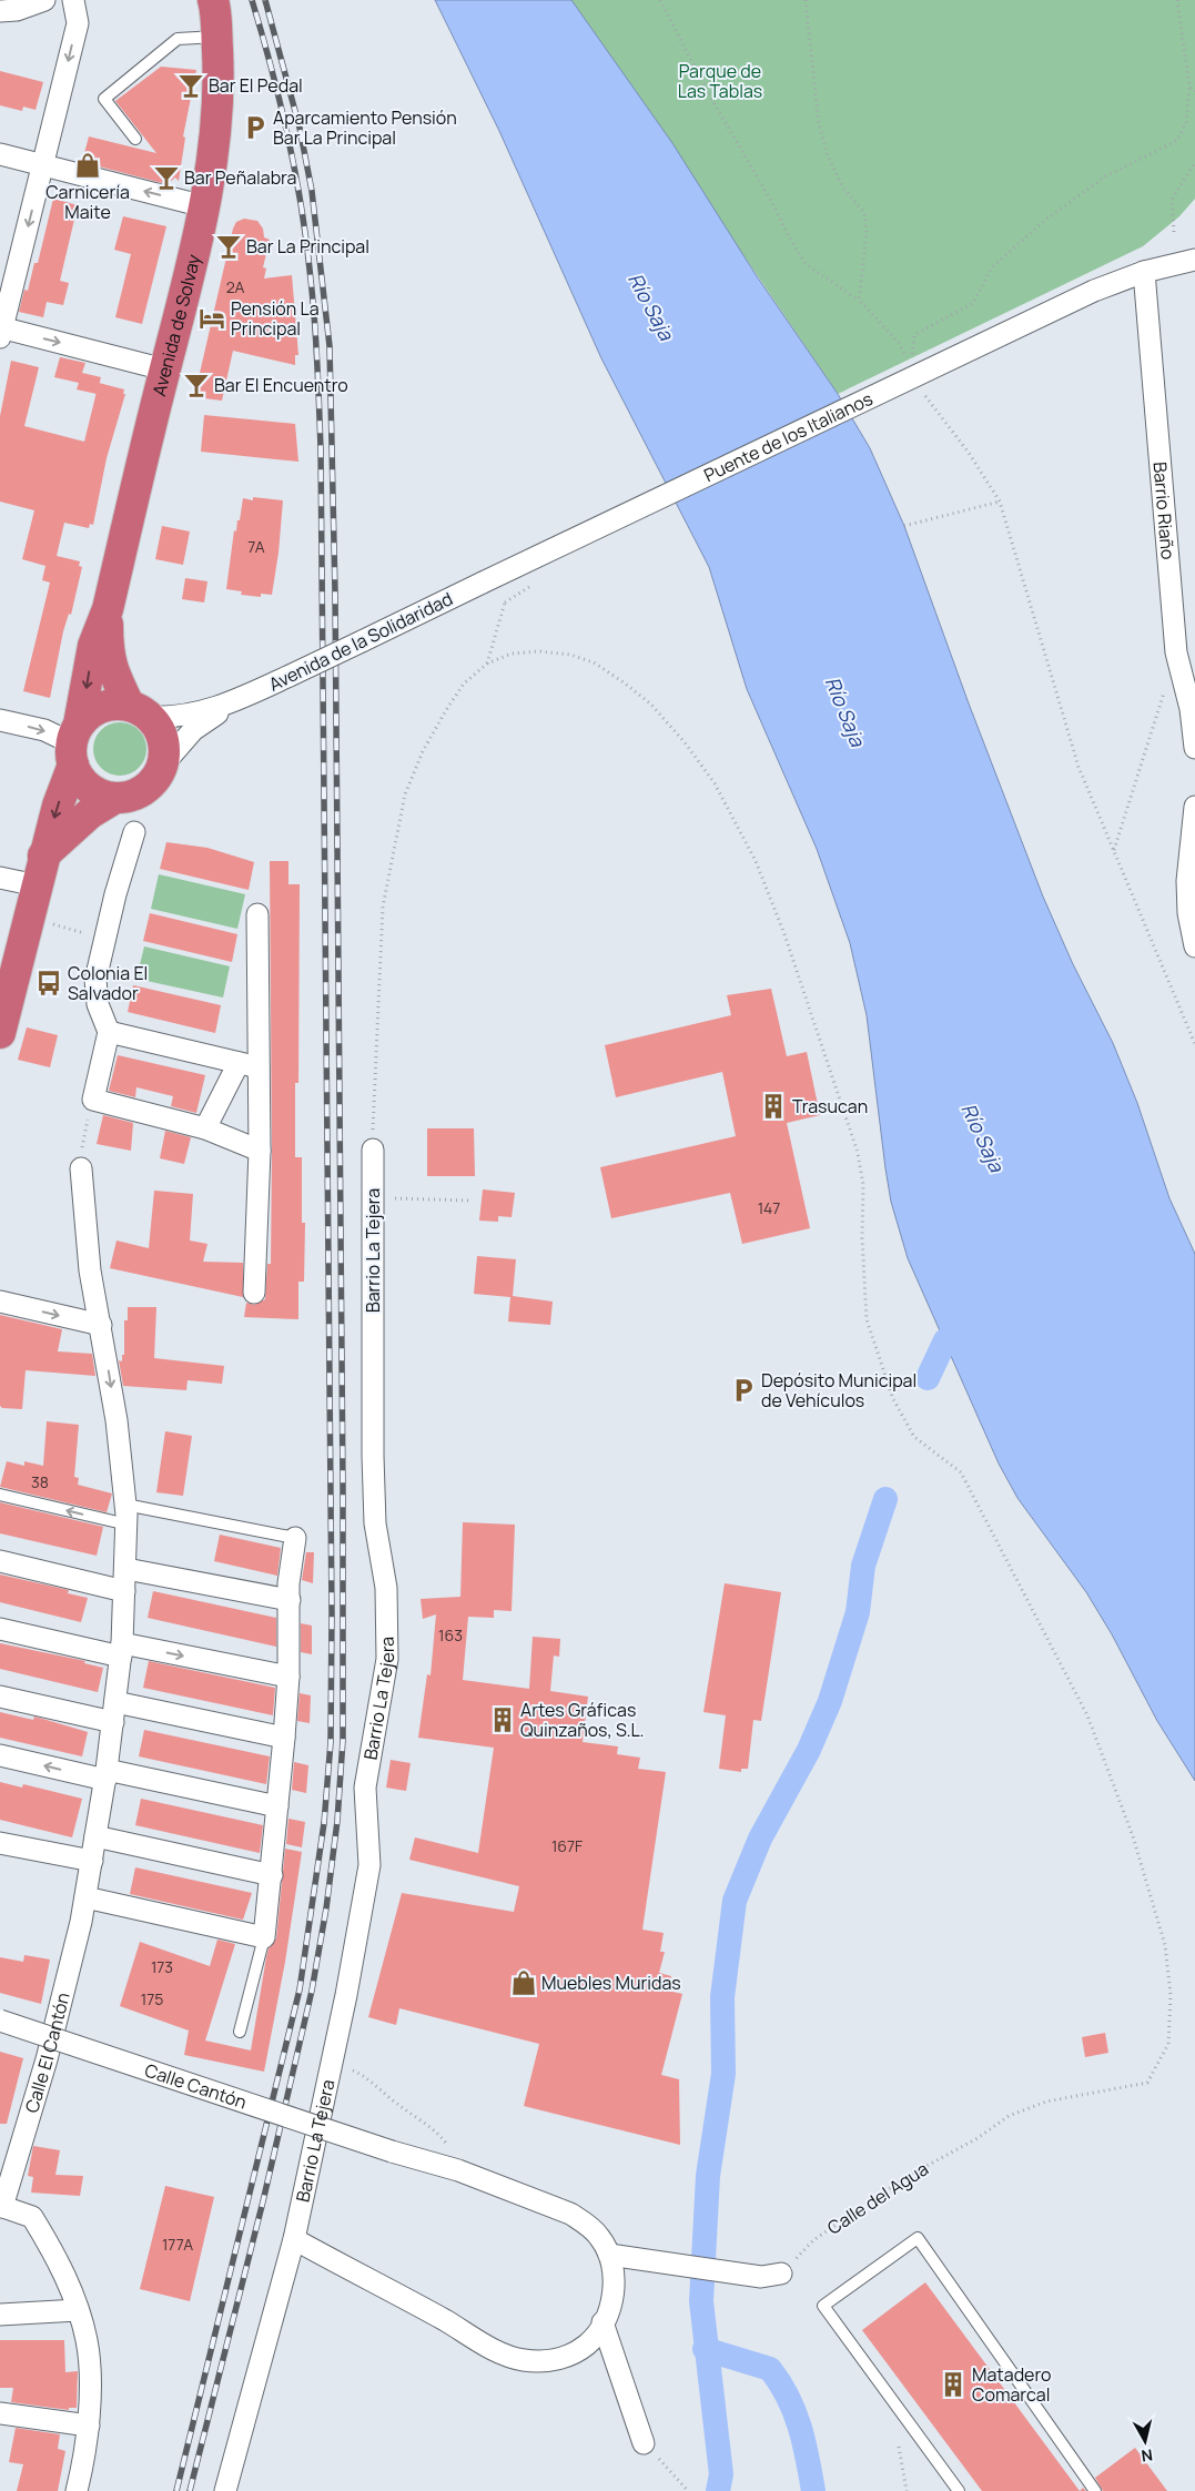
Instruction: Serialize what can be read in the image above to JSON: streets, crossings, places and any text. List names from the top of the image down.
{
  "streets": {
    "highway": ["Avenida de Solvay"],
    "street": [
      "Puente de los Italianos",
      "Barrio Riaño",
      "Avenida de la Solidaridad",
      "Barrio La Tejera",
      "Calle El Cantón",
      "Calle Cantón"
    ],
    "path": ["Calle del Agua"]
  },
  "crossings": [
    ["Avenida de Solvay", "Avenida de la Solidaridad"],
    ["Puente de los Italianos", "Barrio Riaño"],
    ["Puente de los Italianos", "Avenida de la Solidaridad"]
  ],
  "water": ["Río Saja"],
  "parks": ["Parque de Las Tablas"],
  "places": {
    "bar": [
      "Bar El Pedal",
      "Bar Peñalabra",
      "Bar La Principal",
      "Bar El Encuentro"
    ],
    "parking": ["Aparcamiento Pensión Bar La Principal", "Depósito Municipal de Vehículos"],
    "shop": ["Carnicería Maite", "Muebles Muridas"],
    "hotel": ["Pensión La Principal"],
    "bus stop": ["Colonia El Salvador"],
    "building": ["Trasucan", "Artes Gráficas Quinzaños, S.L.", "Matadero Comarcal"]
  },
  "house_numbers": [
    "2A",
    "7A",
    "147",
    "38",
    "163",
    "167F",
    "173",
    "175",
    "177A"
  ],
  "north": "bottom"
}
